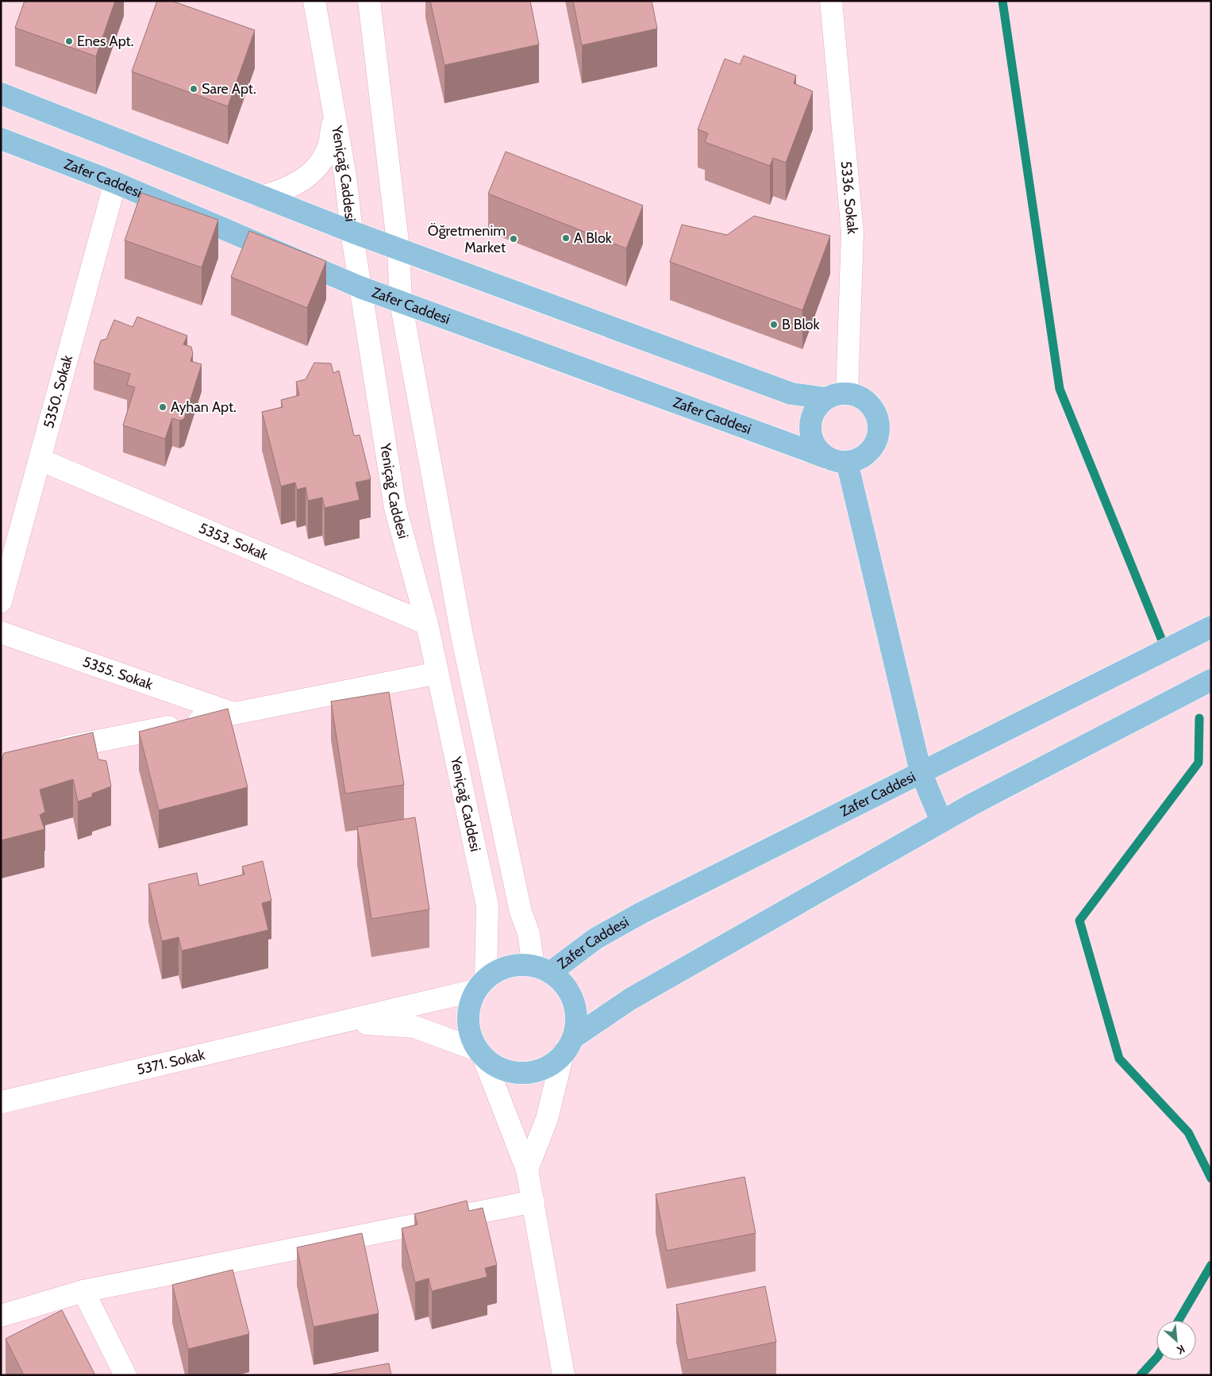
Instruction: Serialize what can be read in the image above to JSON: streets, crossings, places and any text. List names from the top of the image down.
{
  "streets": {
    "main road": ["Zafer Caddesi"],
    "street": [
      "Yeniçağ Caddesi",
      "5336. Sokak",
      "5350. Sokak",
      "5353. Sokak",
      "5355. Sokak",
      "5371. Sokak"
    ]
  },
  "crossings": [
    ["Yeniçağ Caddesi", "Zafer Caddesi"],
    ["Yeniçağ Caddesi", "5353. Sokak"],
    ["Yeniçağ Caddesi", "5371. Sokak"],
    ["Zafer Caddesi", "5336. Sokak"],
    ["Zafer Caddesi", "5350. Sokak"],
    ["Zafer Caddesi", "5371. Sokak"],
    ["5350. Sokak", "5353. Sokak"]
  ],
  "places": [
    "Enes Apt.",
    "Sare Apt.",
    "A Blok",
    "Öğretmenim Market",
    "B Blok",
    "Ayhan Apt."
  ],
  "north": "bottom right"
}
